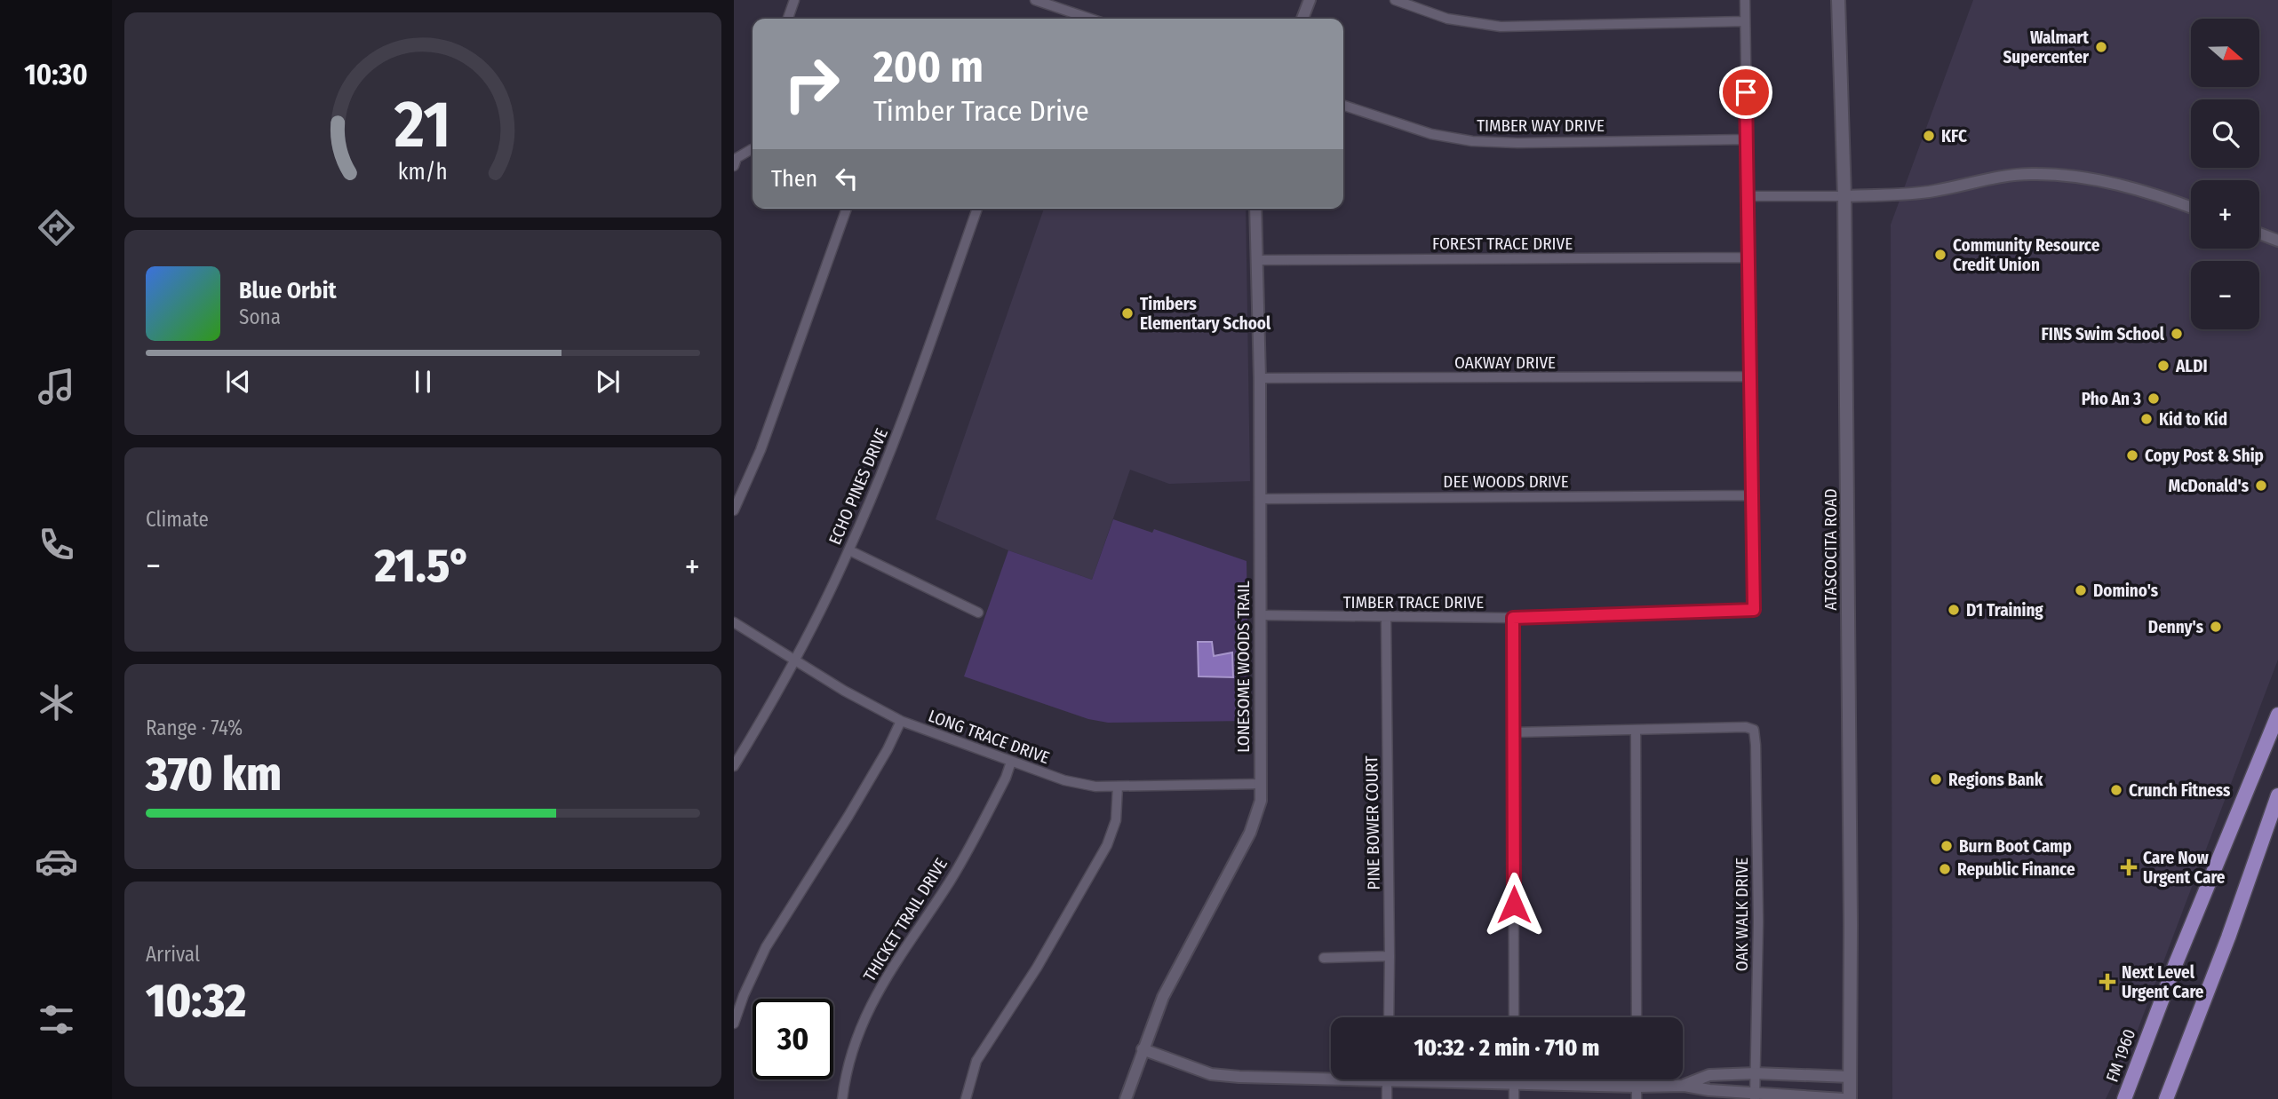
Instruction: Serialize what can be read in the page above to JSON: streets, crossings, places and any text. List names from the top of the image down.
{
  "streets": {
    "main road": ["ATASCOCITA ROAD", "FM 1960"],
    "street": [
      "TIMBER WAY DRIVE",
      "FOREST TRACE DRIVE",
      "OAKWAY DRIVE",
      "DEE WOODS DRIVE",
      "ECHO PINES DRIVE",
      "TIMBER TRACE DRIVE",
      "LONESOME WOODS TRAIL",
      "LONG TRACE DRIVE",
      "PINE BOWER COURT",
      "OAK WALK DRIVE",
      "THICKET TRAIL DRIVE"
    ]
  },
  "crossings": [
    ["FOREST TRACE DRIVE", "LONESOME WOODS TRAIL"],
    ["OAKWAY DRIVE", "LONESOME WOODS TRAIL"],
    ["DEE WOODS DRIVE", "TIMBER TRACE DRIVE"],
    ["DEE WOODS DRIVE", "LONESOME WOODS TRAIL"],
    ["ECHO PINES DRIVE", "LONG TRACE DRIVE"],
    ["TIMBER TRACE DRIVE", "LONESOME WOODS TRAIL"],
    ["TIMBER TRACE DRIVE", "PINE BOWER COURT"],
    ["LONESOME WOODS TRAIL", "LONG TRACE DRIVE"],
    ["LONG TRACE DRIVE", "THICKET TRAIL DRIVE"]
  ],
  "places": {
    "other": [
      "Walmart Supercenter",
      "KFC",
      "Community Resource Credit Union",
      "Timbers Elementary School",
      "FINS Swim School",
      "ALDI",
      "Pho An 3",
      "Kid to Kid",
      "Copy Post & Ship",
      "McDonald's",
      "Domino's",
      "D1 Training",
      "Denny's",
      "Regions Bank",
      "Crunch Fitness",
      "Burn Boot Camp",
      "Republic Finance"
    ],
    "health": ["Care Now Urgent Care", "Next Level Urgent Care"]
  },
  "north": "right",
  "page": {
    "tabs": "10:30",
    "map_buttons": ["+", "−"],
    "turn": ["200 m", "Timber Trace Drive"],
    "then": "Then",
    "song": ["Blue Orbit", "Sona"],
    "tile": [
      "Climate",
      ["Range · 74%", "370 km"],
      ["Arrival", "10:32"]
    ],
    "heat": ["−", "21.5°", "+"],
    "limit": "30",
    "trip": "10:32 · 2 min · 710 m",
    "gauge": ["21", "km/h"]
  }
}
